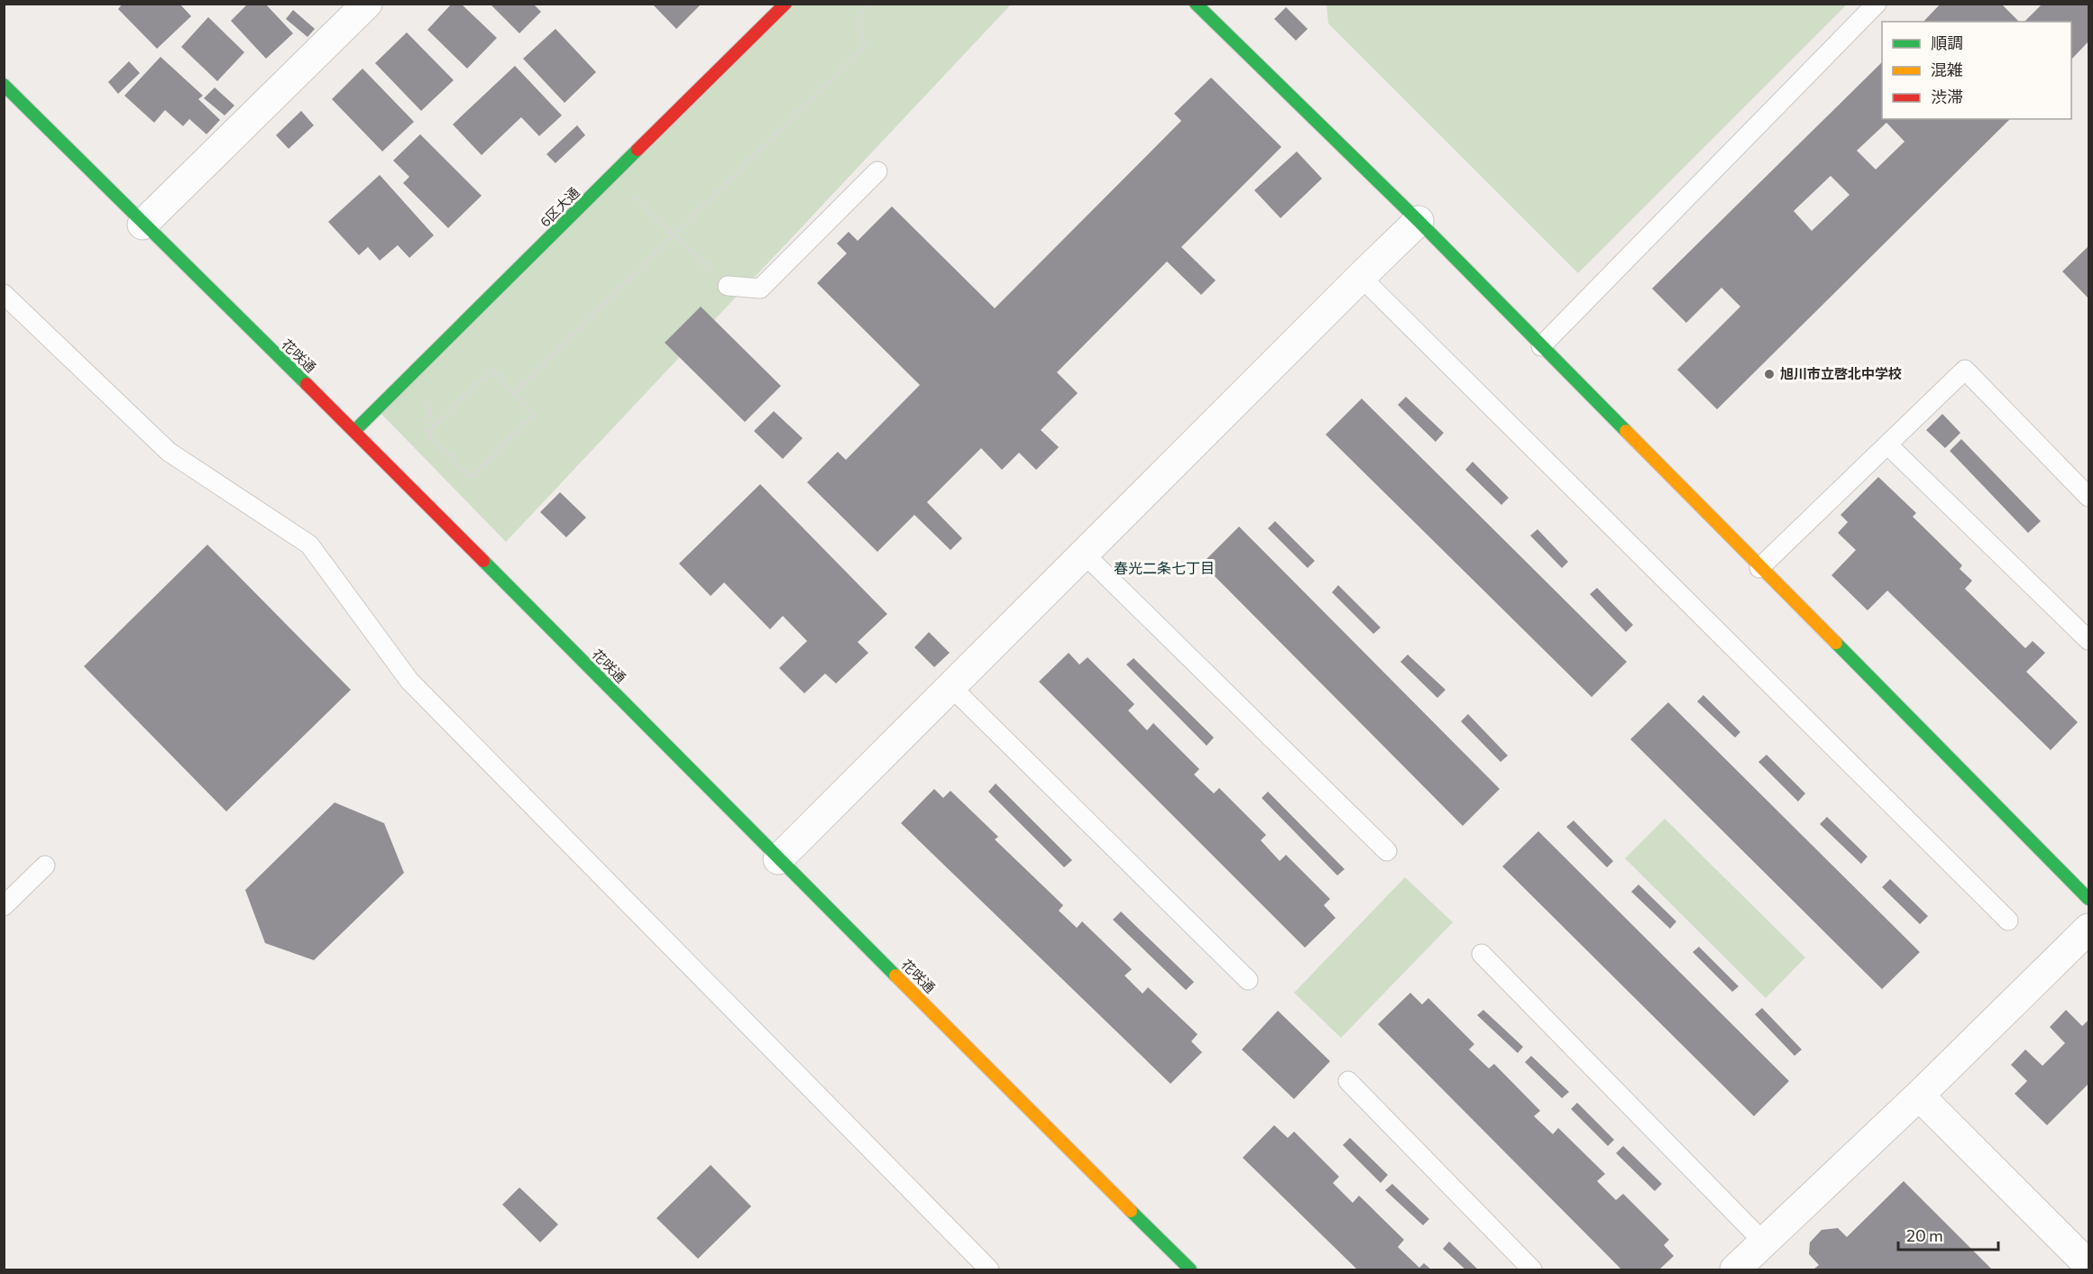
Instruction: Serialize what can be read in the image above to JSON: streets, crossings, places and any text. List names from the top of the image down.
{
  "streets": {
    "street": ["6区大通", "花咲通"]
  },
  "crossings": [
    ["6区大通", "花咲通"]
  ],
  "districts": ["春光二条七丁目"],
  "places": ["旭川市立啓北中学校"],
  "legend": ["順調", "混雑", "渋滞"],
  "scale_bar": "20 m"
}
